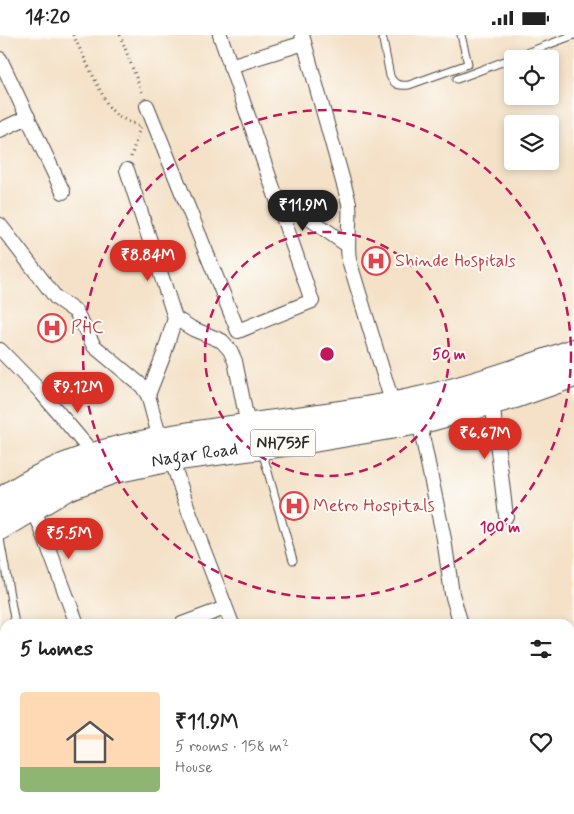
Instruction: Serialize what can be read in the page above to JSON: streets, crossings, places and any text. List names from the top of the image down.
{
  "streets": {
    "highway": ["NH753F", "Nagar Road"]
  },
  "places": {
    "hospital": ["Shinde Hospitals", "PHC", "Metro Hospitals"]
  },
  "page": {
    "status": "14:20",
    "price": [
      "₹11.9M",
      "₹8.84M",
      "₹9.12M",
      "₹6.67M",
      "₹5.5M"
    ],
    "heading": "5 homes",
    "list": [
      {
        "name": "₹11.9M",
        "note": "5 rooms · 158 m² · House"
      }
    ]
  },
  "rings": ["50 m", "100 m"]
}
